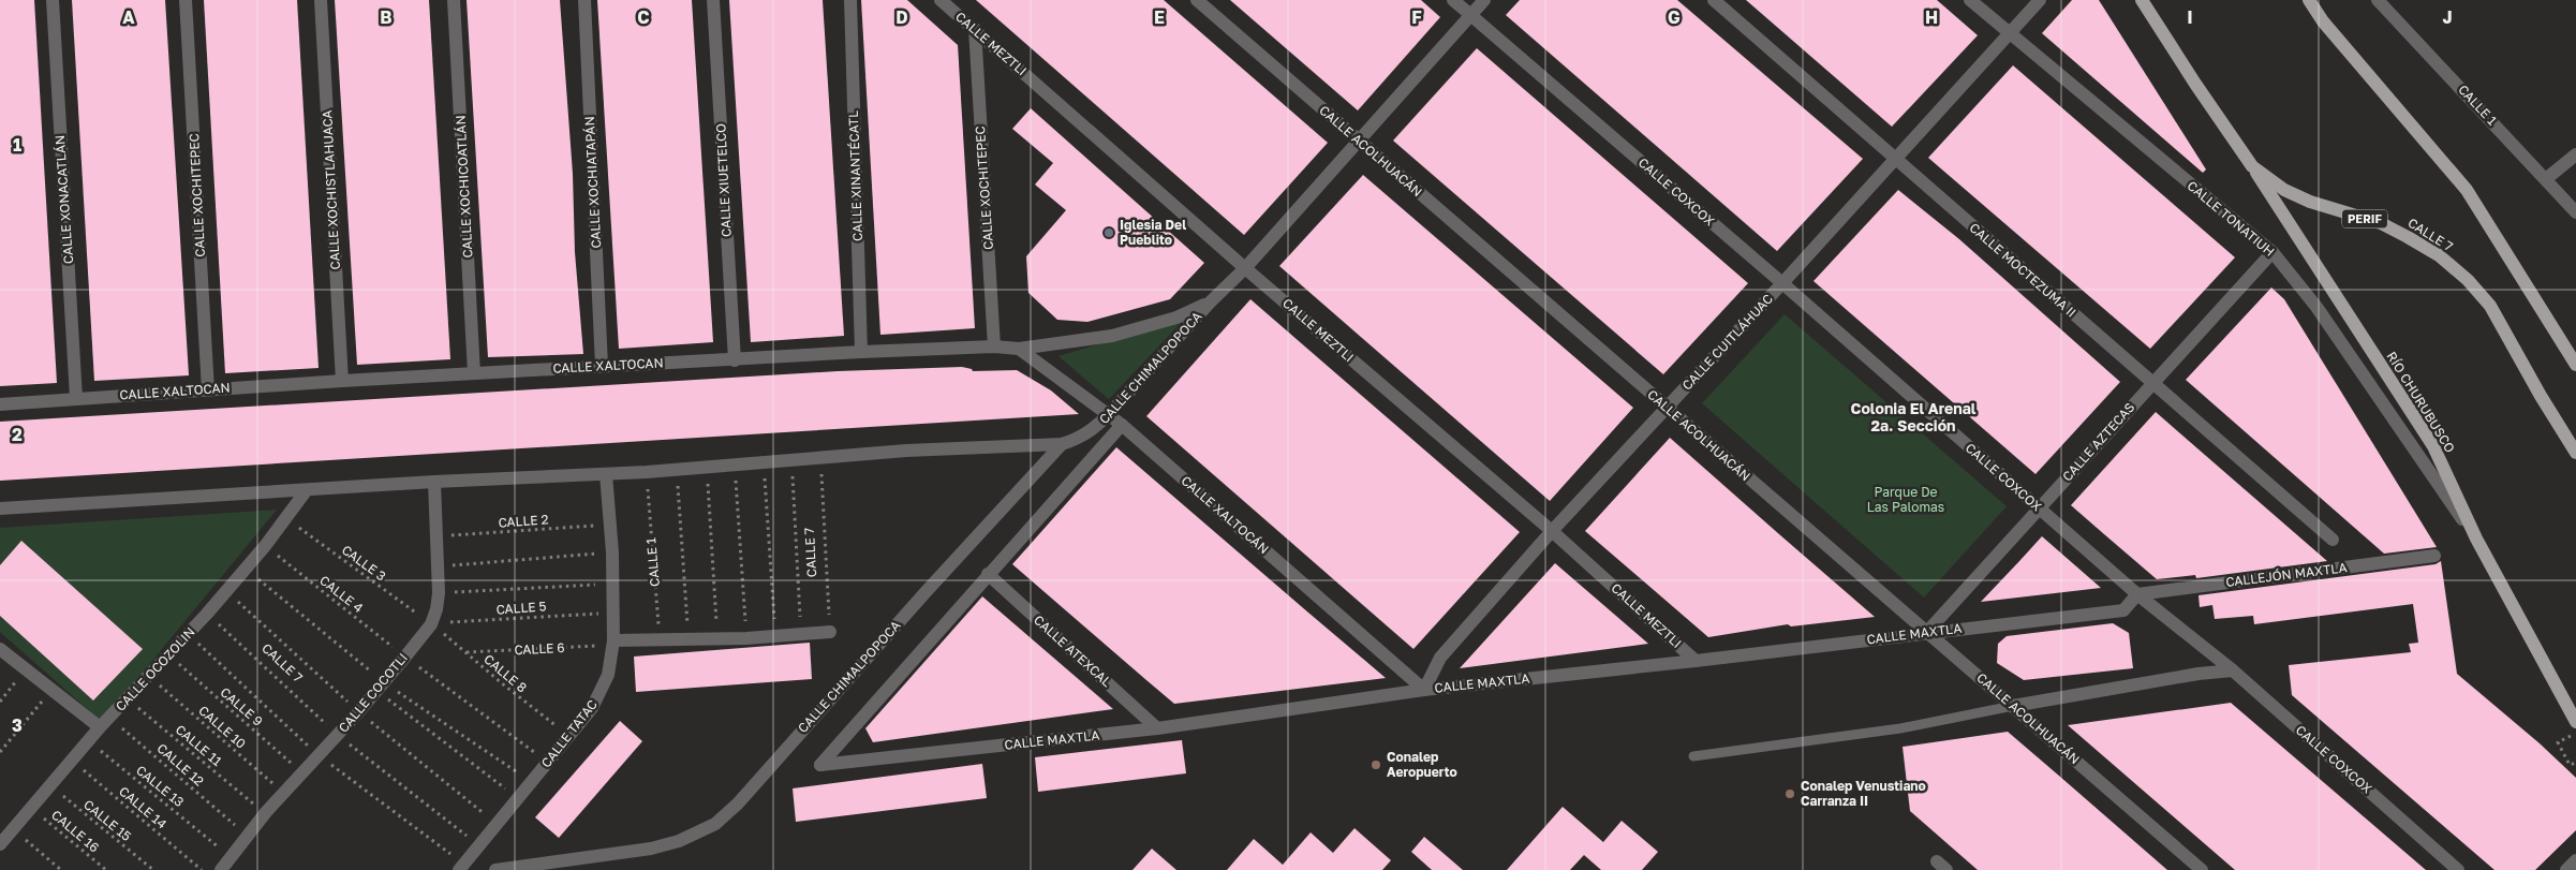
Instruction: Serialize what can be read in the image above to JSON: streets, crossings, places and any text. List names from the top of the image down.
{
  "streets": {
    "main road": ["PERIF", "CALLE 7", "RÍO CHURUBUSCO"],
    "street": [
      "CALLE MEZTLI",
      "CALLE 1",
      "CALLE ACOLHUACÁN",
      "CALLE XINANTÉCATL",
      "CALLE XIUETELCO",
      "CALLE XOCHIATAPÁN",
      "CALLE XOCHICOATLÁN",
      "CALLE XOCHITEPEC",
      "CALLE XOCHISTLAHUACA",
      "CALLE COXCOX",
      "CALLE XONACATLÁN",
      "CALLE TONATIUH",
      "CALLE MOCTEZUMA II",
      "CALLE CUITLÁHUAC",
      "CALLE XALTOCAN",
      "CALLE CHIMALPOPOCA",
      "CALLE AZTECAS",
      "CALLE XALTOCÁN",
      "CALLEJÓN MAXTLA",
      "CALLE MAXTLA",
      "CALLE ATEXCAL",
      "CALLE OCOZOLIN",
      "CALLE COCOTLI",
      "CALLE TATAC"
    ],
    "path": [
      "CALLE 2",
      "CALLE 3",
      "CALLE 4",
      "CALLE 5",
      "CALLE 6",
      "CALLE 8",
      "CALLE 9",
      "CALLE 10",
      "CALLE 11",
      "CALLE 12",
      "CALLE 13",
      "CALLE 14",
      "CALLE 15",
      "CALLE 16"
    ]
  },
  "crossings": [
    ["CALLE MEZTLI", "CALLE XOCHITEPEC"],
    ["CALLE MEZTLI", "CALLE CUITLÁHUAC"],
    ["CALLE MEZTLI", "CALLE CHIMALPOPOCA"],
    ["CALLE MEZTLI", "CALLE MAXTLA"],
    ["CALLE ACOLHUACÁN", "CALLE CUITLÁHUAC"],
    ["CALLE ACOLHUACÁN", "CALLE CHIMALPOPOCA"],
    ["CALLE ACOLHUACÁN", "CALLE AZTECAS"],
    ["CALLE ACOLHUACÁN", "CALLE MAXTLA"],
    ["CALLE XINANTÉCATL", "CALLE XALTOCAN"],
    ["CALLE XIUETELCO", "CALLE XALTOCAN"],
    ["CALLE XOCHIATAPÁN", "CALLE XALTOCAN"],
    ["CALLE XOCHICOATLÁN", "CALLE XALTOCAN"],
    ["CALLE XOCHITEPEC", "CALLE XALTOCAN"],
    ["CALLE XOCHISTLAHUACA", "CALLE XALTOCAN"],
    ["CALLE COXCOX", "CALLE CUITLÁHUAC"],
    ["CALLE COXCOX", "CALLE CHIMALPOPOCA"],
    ["CALLE COXCOX", "CALLE AZTECAS"],
    ["CALLE COXCOX", "CALLEJÓN MAXTLA"],
    ["CALLE COXCOX", "CALLE MAXTLA"],
    ["CALLE XONACATLÁN", "CALLE XALTOCAN"],
    ["CALLE TONATIUH", "CALLE CUITLÁHUAC"],
    ["CALLE TONATIUH", "RÍO CHURUBUSCO"],
    ["CALLE TONATIUH", "CALLE AZTECAS"],
    ["CALLE 7", "RÍO CHURUBUSCO"],
    ["CALLE 7", "CALLE OCOZOLIN"],
    ["CALLE 7", "CALLE COCOTLI"],
    ["CALLE MOCTEZUMA II", "CALLE CUITLÁHUAC"],
    ["CALLE MOCTEZUMA II", "CALLE AZTECAS"],
    ["CALLE CUITLÁHUAC", "CALLE XALTOCÁN"],
    ["CALLE CUITLÁHUAC", "CALLE MAXTLA"],
    ["CALLE XALTOCAN", "CALLE CHIMALPOPOCA"],
    ["CALLE XALTOCAN", "CALLE XALTOCÁN"],
    ["CALLE CHIMALPOPOCA", "CALLE XALTOCÁN"],
    ["CALLE AZTECAS", "CALLE MAXTLA"],
    ["CALLE XALTOCÁN", "CALLE MAXTLA"],
    ["CALLE 2", "CALLE COCOTLI"],
    ["CALLE 2", "CALLE TATAC"],
    ["CALLE 3", "CALLE 5"],
    ["CALLE 3", "CALLE OCOZOLIN"],
    ["CALLE 3", "CALLE 8"],
    ["CALLE 3", "CALLE COCOTLI"],
    ["CALLEJÓN MAXTLA", "CALLE MAXTLA"],
    ["CALLE 4", "CALLE OCOZOLIN"],
    ["CALLE 4", "CALLE COCOTLI"],
    ["CALLE 5", "CALLE 8"],
    ["CALLE 5", "CALLE COCOTLI"],
    ["CALLE 5", "CALLE TATAC"],
    ["CALLE MAXTLA", "CALLE ATEXCAL"],
    ["CALLE 6", "CALLE 8"],
    ["CALLE 6", "CALLE TATAC"],
    ["CALLE OCOZOLIN", "CALLE 9"],
    ["CALLE OCOZOLIN", "CALLE 10"],
    ["CALLE OCOZOLIN", "CALLE 11"],
    ["CALLE OCOZOLIN", "CALLE 12"],
    ["CALLE OCOZOLIN", "CALLE 13"],
    ["CALLE OCOZOLIN", "CALLE 14"],
    ["CALLE OCOZOLIN", "CALLE 15"],
    ["CALLE OCOZOLIN", "CALLE 16"],
    ["CALLE 8", "CALLE COCOTLI"],
    ["CALLE 8", "CALLE TATAC"],
    ["CALLE COCOTLI", "CALLE 9"],
    ["CALLE COCOTLI", "CALLE 10"]
  ],
  "districts": ["Colonia El Arenal 2a. Sección"],
  "parks": ["Parque De Las Palomas"],
  "places": ["Iglesia Del Pueblito", "Conalep Aeropuerto", "Conalep Venustiano Carranza II"],
  "grid": {
    "columns": [
      "A",
      "B",
      "C",
      "D",
      "E",
      "F",
      "G",
      "H",
      "I",
      "J"
    ],
    "rows": ["1", "2", "3"]
  }
}
